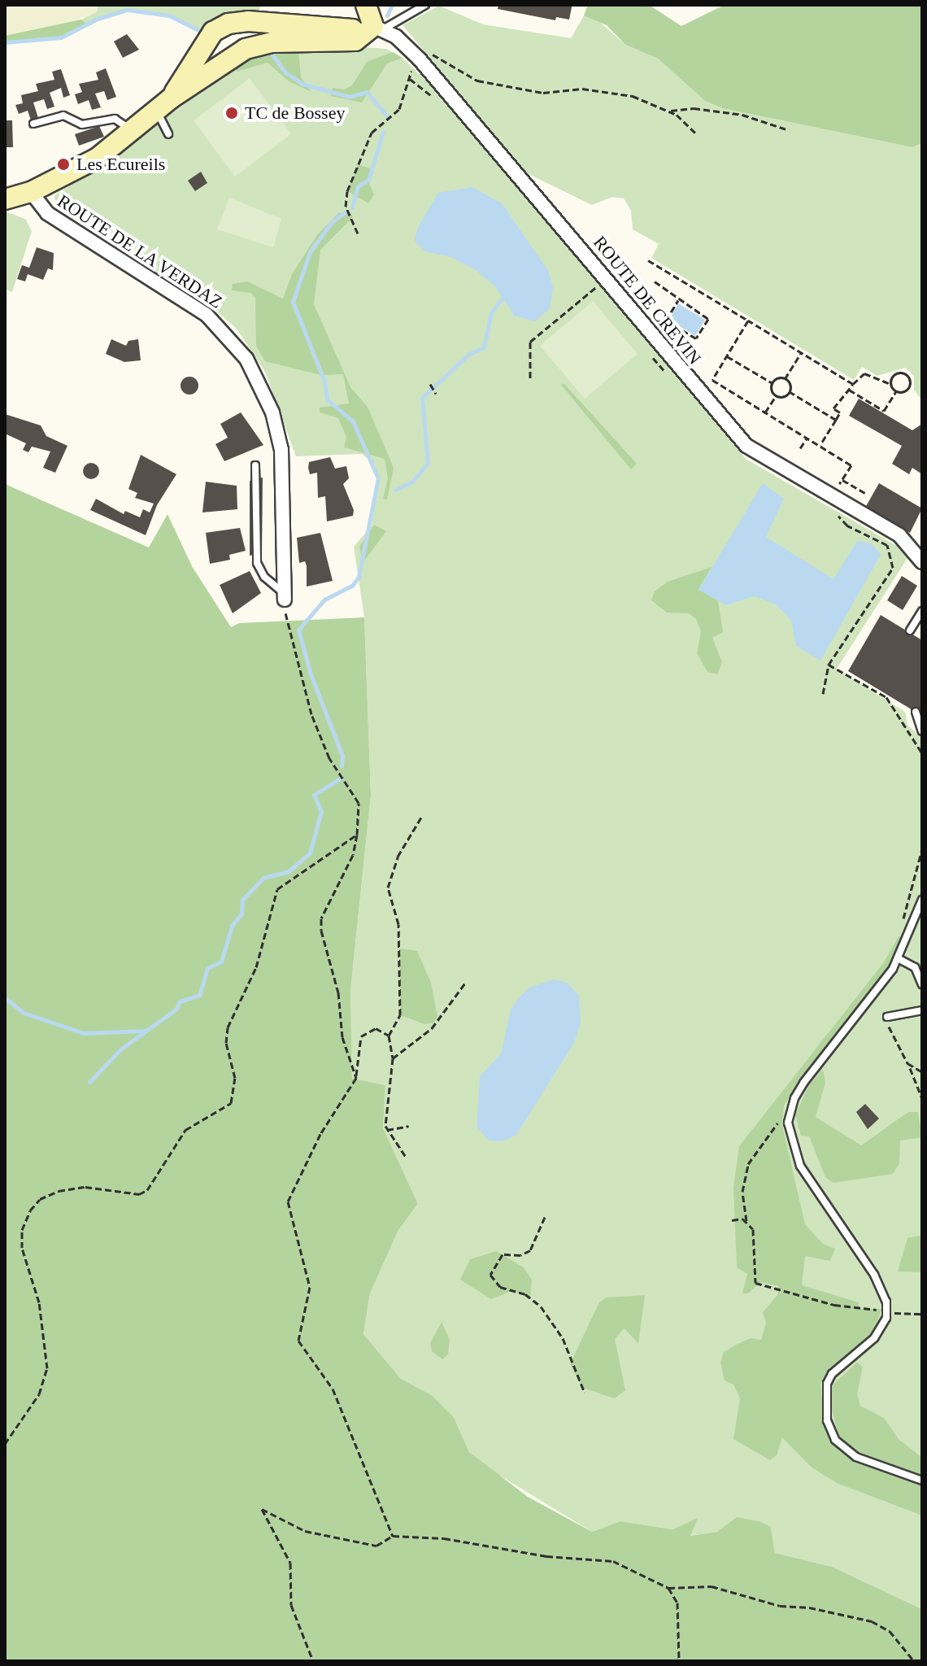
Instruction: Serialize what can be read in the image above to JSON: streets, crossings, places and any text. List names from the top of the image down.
{
  "streets": {
    "street": ["ROUTE DE LA VERDAZ", "ROUTE DE CREVIN"]
  },
  "places": ["TC de Bossey", "Les Ecureils"]
}
